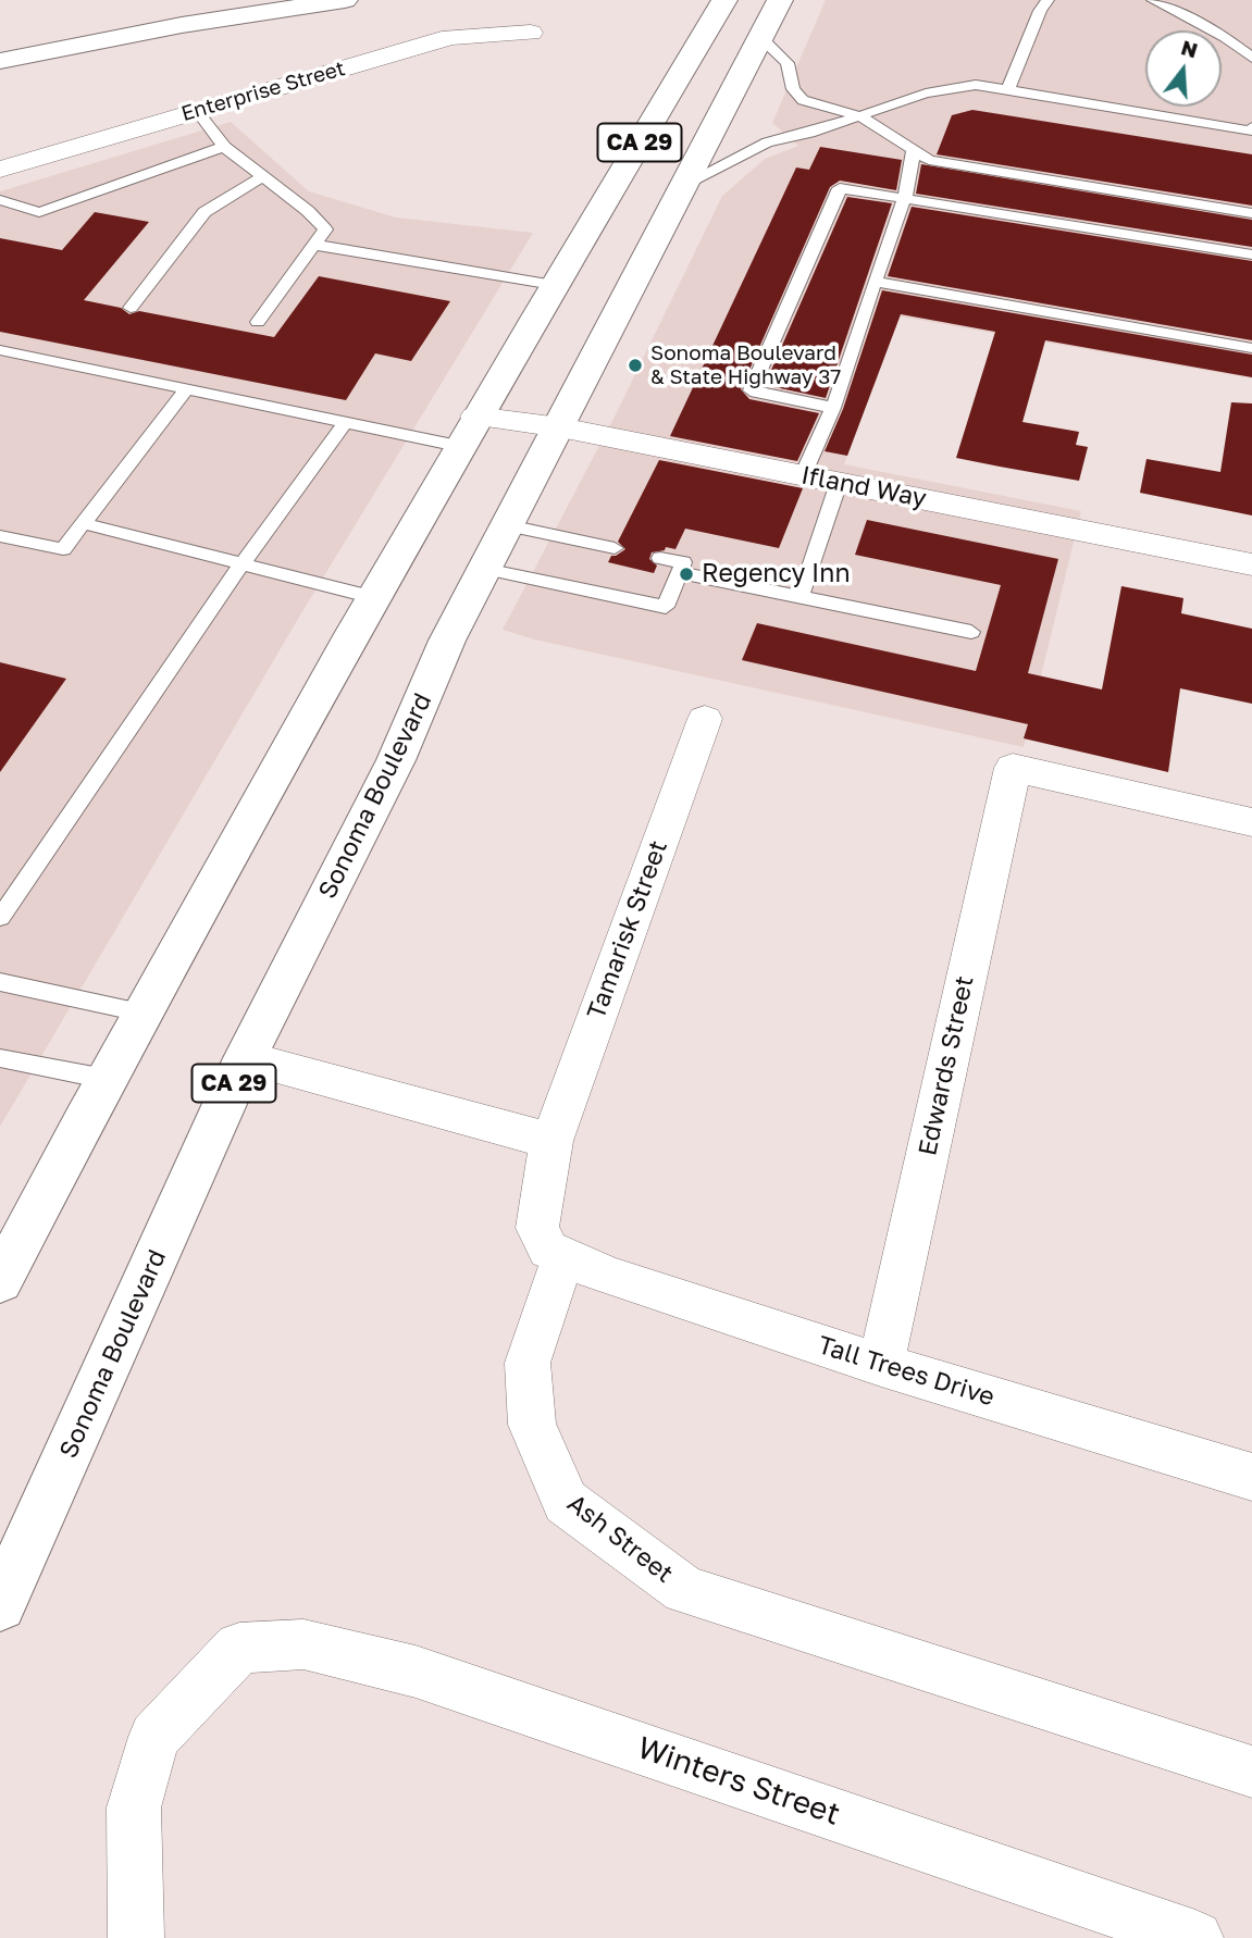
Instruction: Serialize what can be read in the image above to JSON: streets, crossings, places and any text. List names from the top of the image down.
{
  "streets": {
    "main road": ["CA 29", "Sonoma Boulevard"],
    "street": [
      "Enterprise Street",
      "Ifland Way",
      "Tamarisk Street",
      "Edwards Street",
      "Tall Trees Drive",
      "Ash Street",
      "Winters Street"
    ]
  },
  "crossings": [
    ["CA 29", "Ifland Way"],
    ["Ifland Way", "Sonoma Boulevard"],
    ["Edwards Street", "Tall Trees Drive"],
    ["Tall Trees Drive", "Ash Street"]
  ],
  "places": ["Sonoma Boulevard & State Highway 37", "Regency Inn"],
  "north": "top"
}
